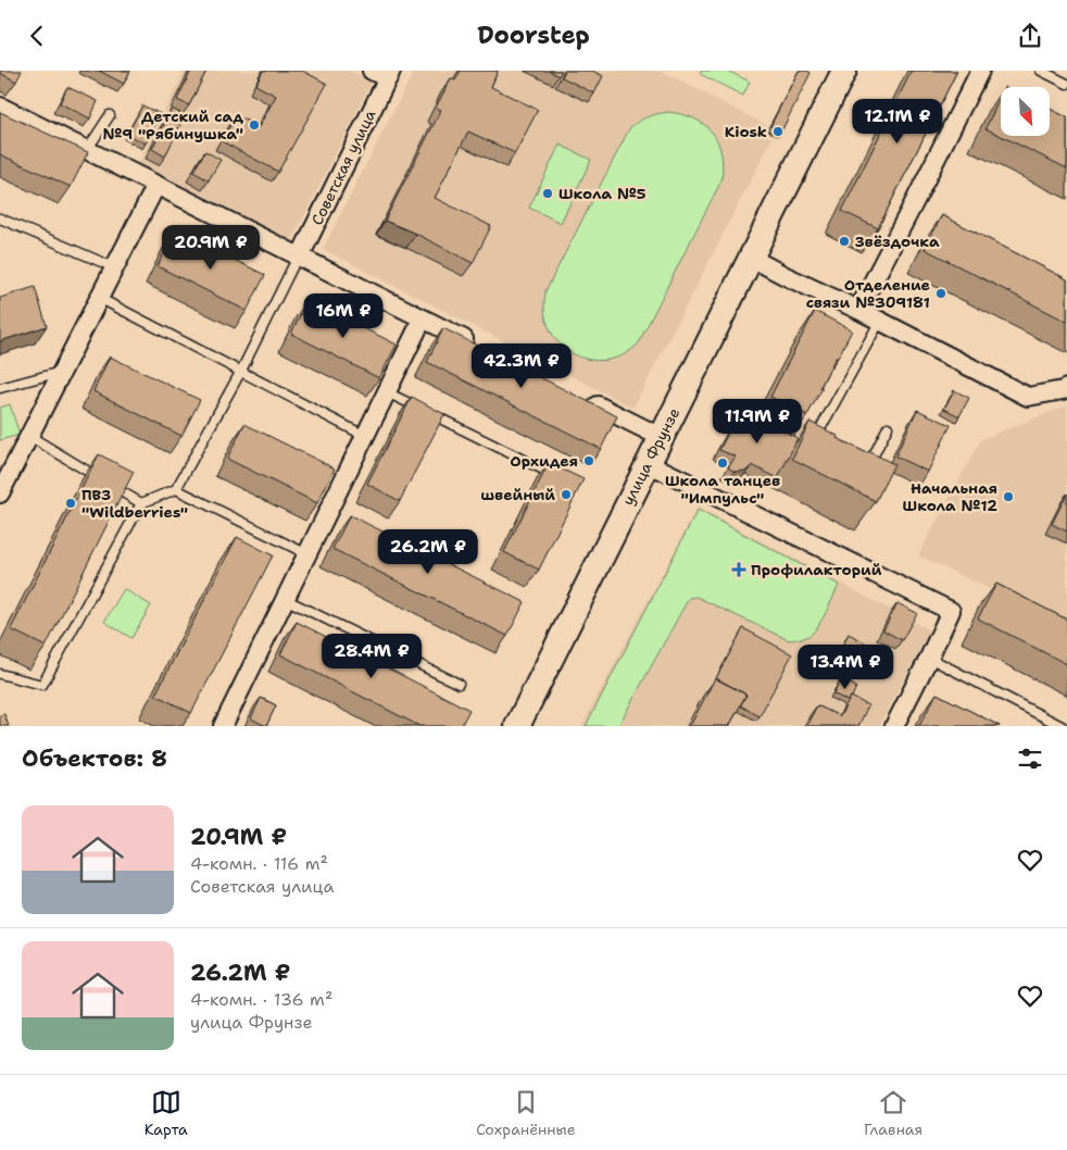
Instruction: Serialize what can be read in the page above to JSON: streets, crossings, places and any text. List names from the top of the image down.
{
  "streets": {
    "main road": ["улица Фрунзе"],
    "street": ["Советская улица"]
  },
  "places": {
    "other": [
      "Детский сад №9 \"Рябинушка\"",
      "Kiosk",
      "Школа №5",
      "Звёздочка",
      "Отделение связи №309181",
      "Орхидея",
      "Школа танцев \"Импульс\"",
      "швейный",
      "Начальная Школа №12",
      "ПВЗ \"Wildberries\""
    ],
    "health": ["Профилакторий"]
  },
  "north": "bottom right",
  "page": {
    "header": "Doorstep",
    "price": [
      "12.1M ₽",
      "20.9M ₽",
      "16M ₽",
      "42.3M ₽",
      "11.9M ₽",
      "26.2M ₽",
      "28.4M ₽",
      "13.4M ₽"
    ],
    "heading": "Объектов: 8",
    "list": [
      {
        "name": "20.9M ₽",
        "note": "4-комн. · 116 m² · Советская улица"
      },
      {
        "name": "26.2M ₽",
        "note": "4-комн. · 136 m² · улица Фрунзе"
      }
    ],
    "tabs": ["Карта", "Сохранённые", "Главная"]
  }
}
